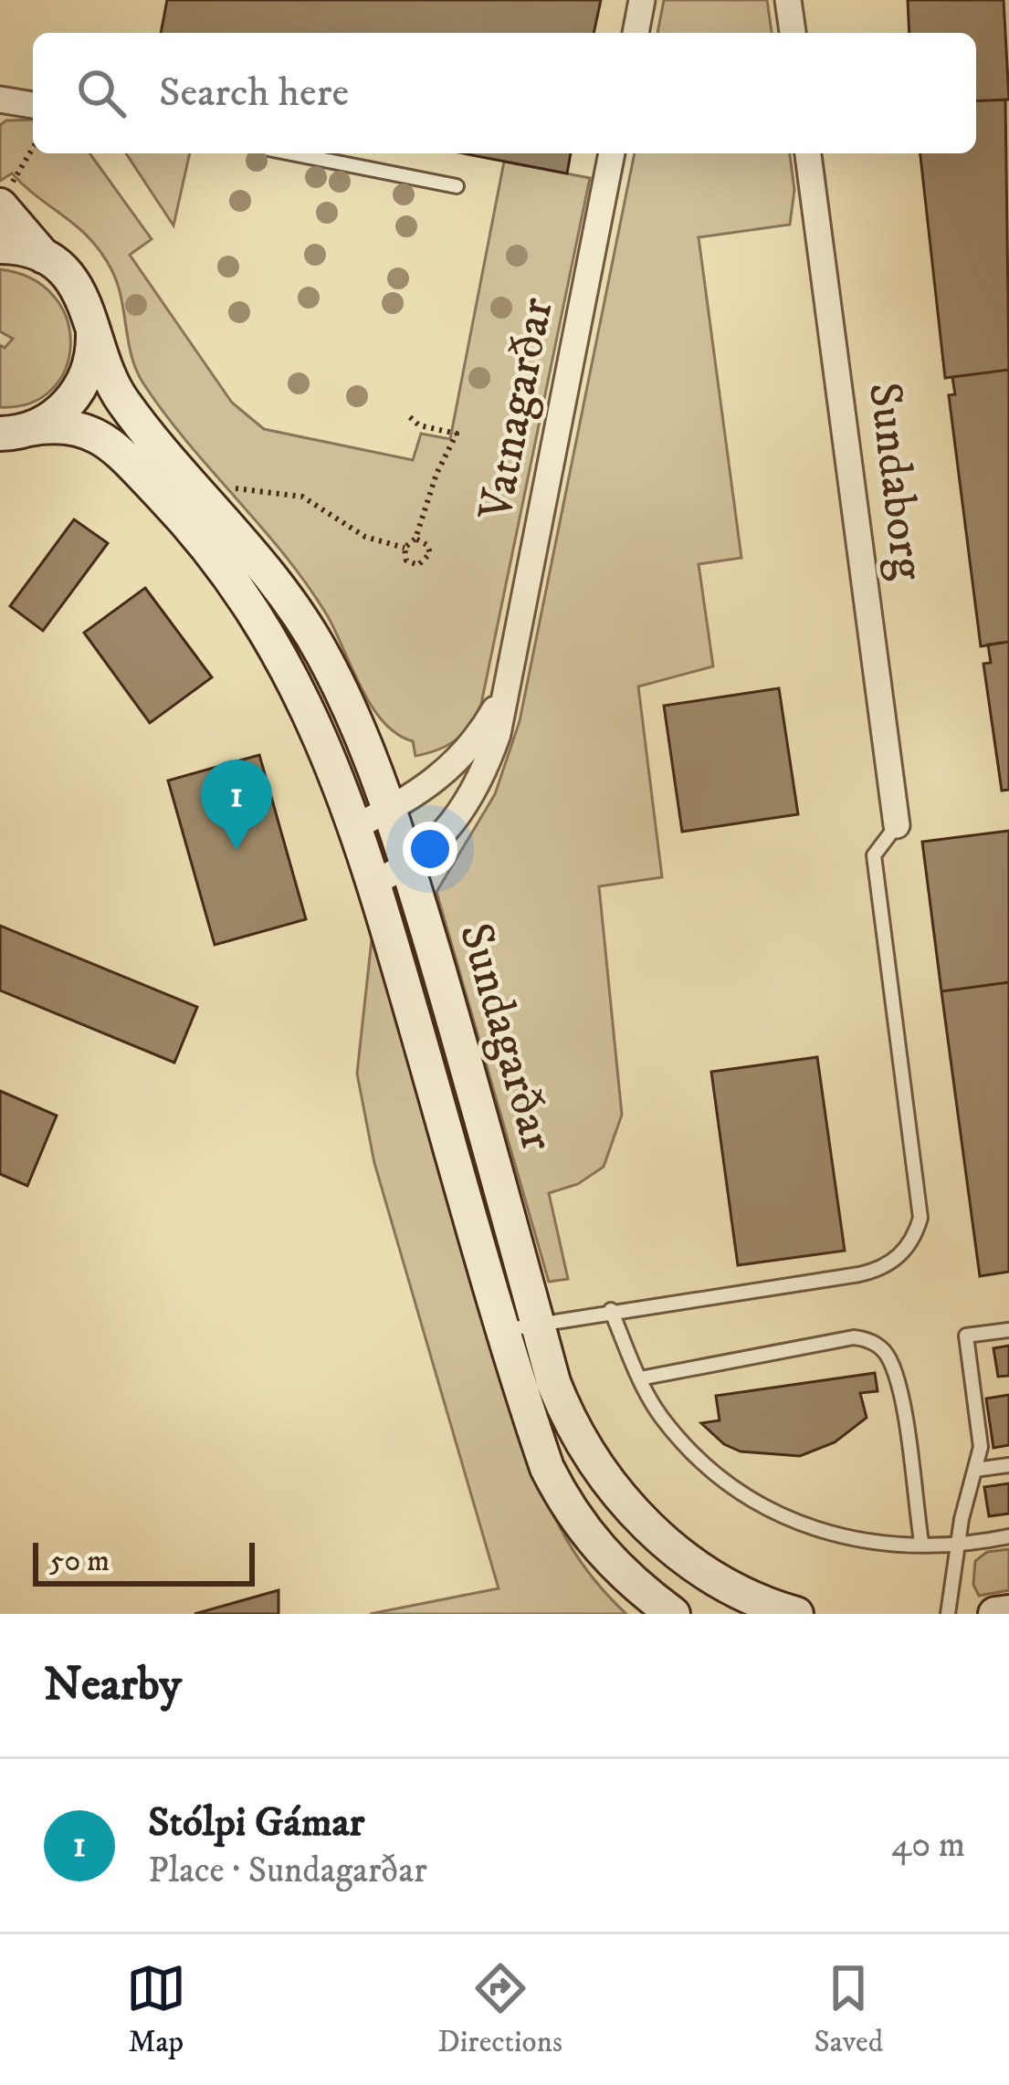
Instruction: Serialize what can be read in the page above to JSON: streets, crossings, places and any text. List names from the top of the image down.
{
  "streets": {
    "main road": ["Sundagarðar"],
    "street": ["Vatnagarðar", "Sundaborg"]
  },
  "crossings": [
    ["Vatnagarðar", "Sundagarðar"]
  ],
  "scale_bar": "50 m",
  "page": {
    "search": "Search here",
    "pins": "1",
    "scale": "50 m",
    "heading": "Nearby",
    "list": [
      {
        "mark": "1",
        "name": "Stólpi Gámar",
        "note": "Place · Sundagarðar",
        "value": "40 m"
      }
    ],
    "nav": ["Map", "Directions", "Saved"]
  }
}
